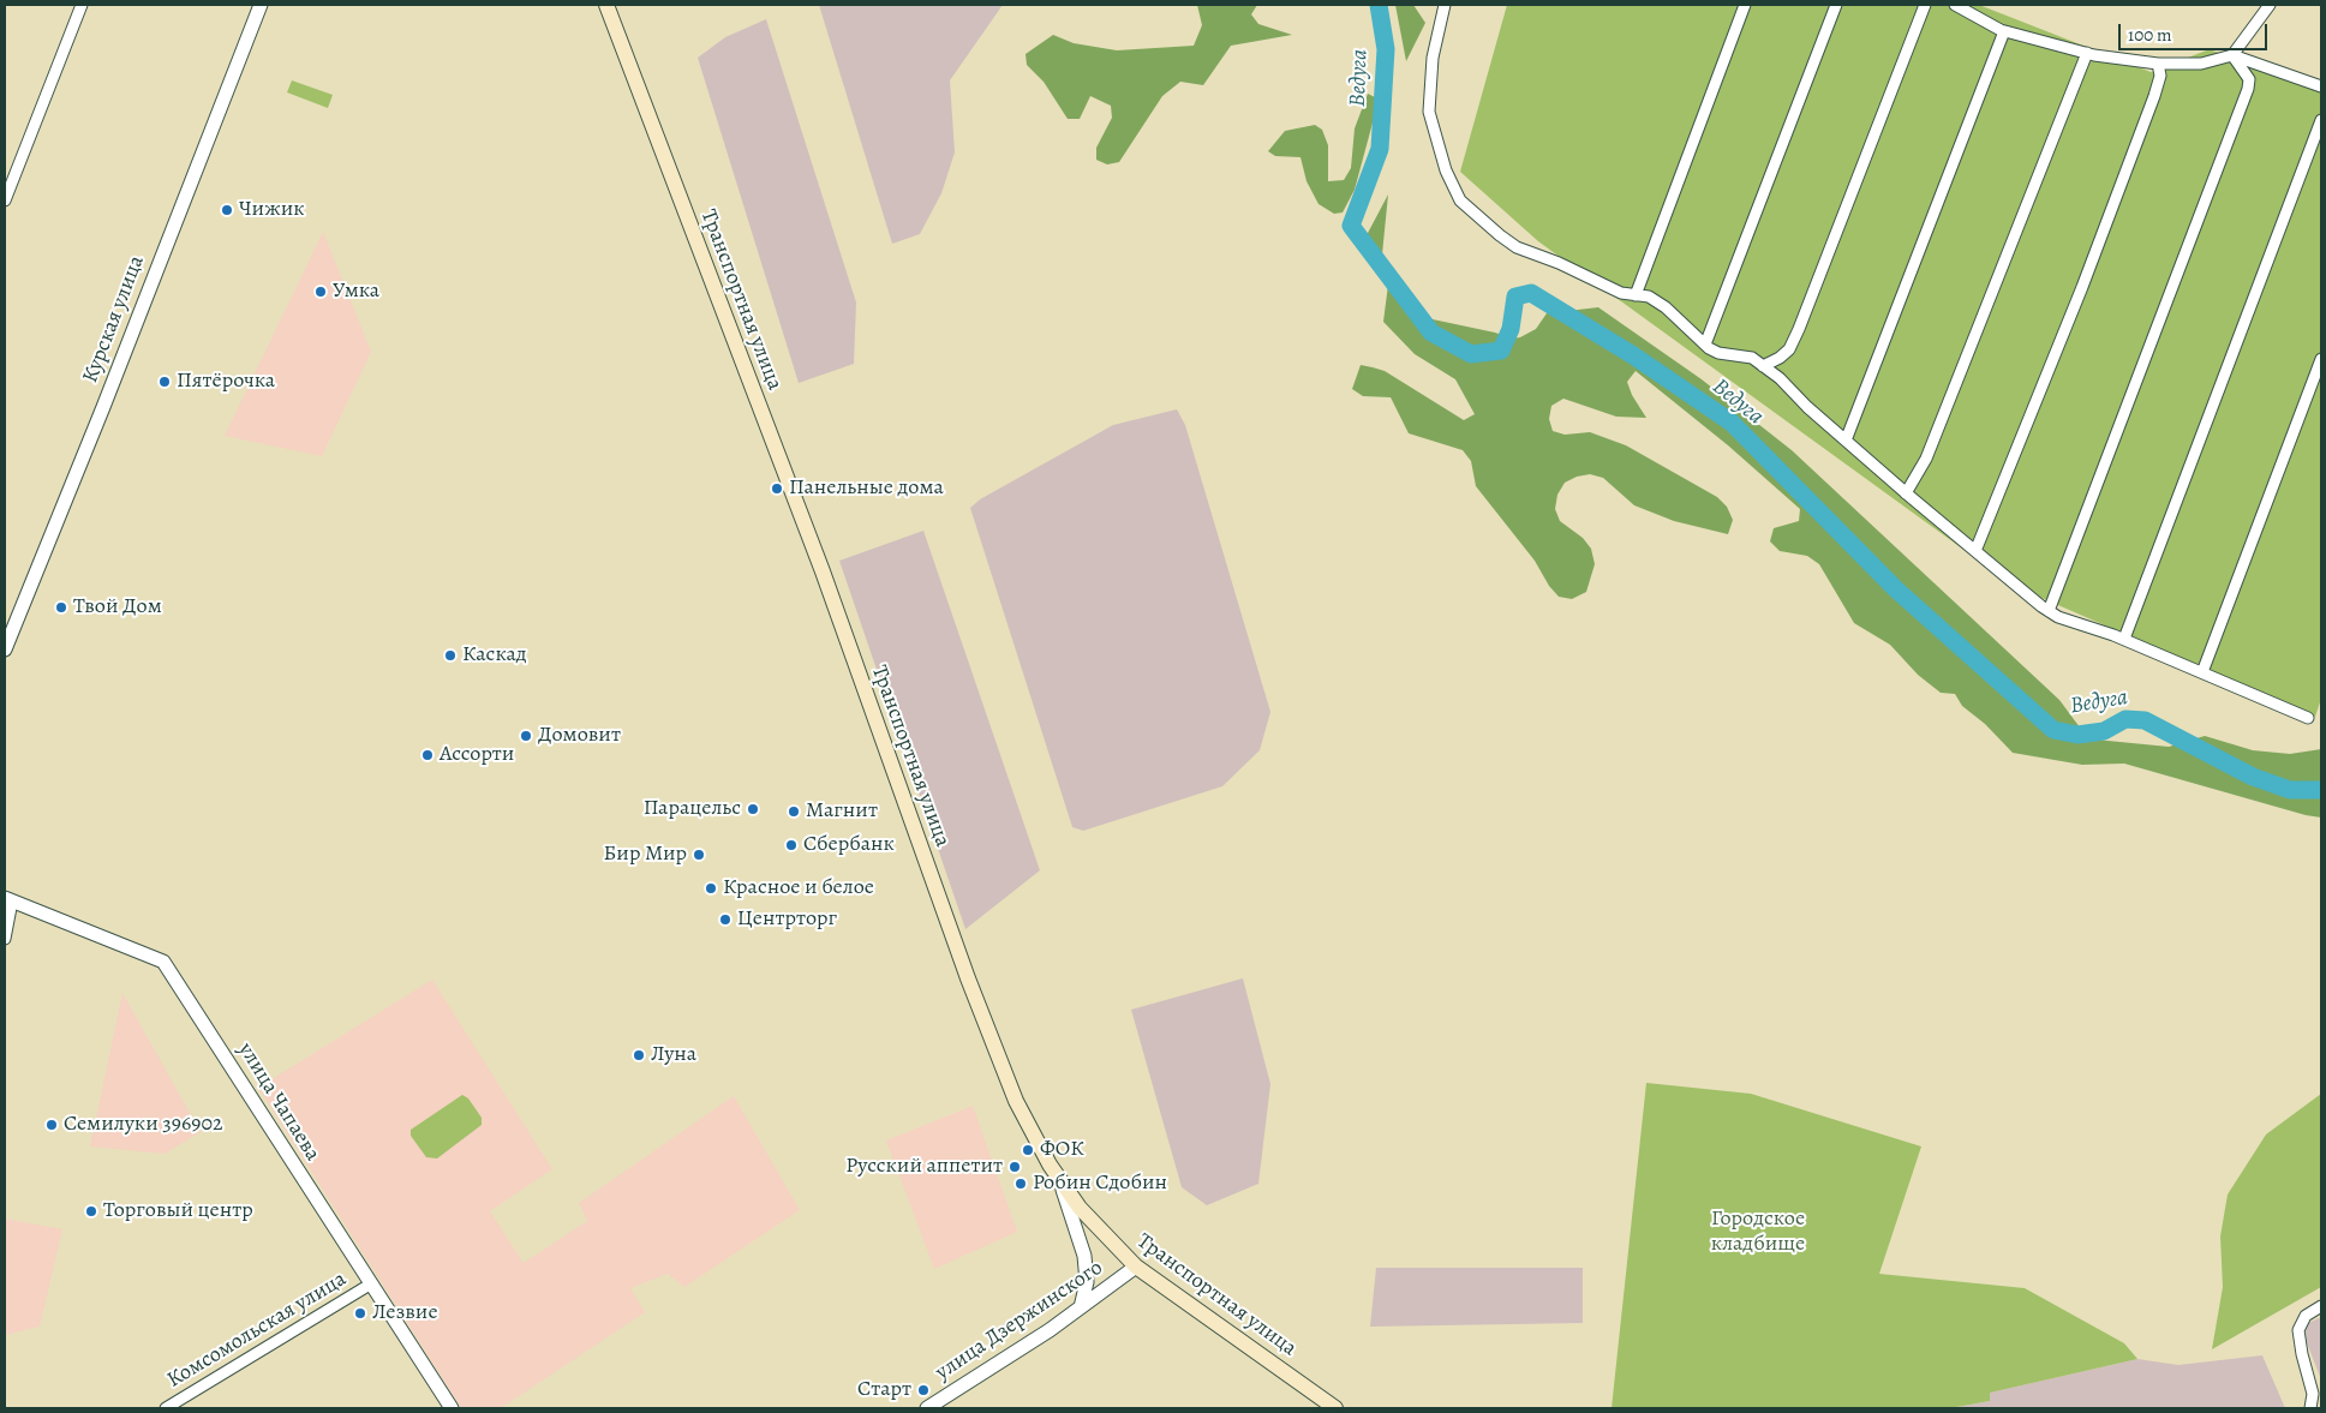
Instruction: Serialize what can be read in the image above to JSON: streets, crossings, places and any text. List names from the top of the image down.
{
  "streets": {
    "main road": ["Транспортная улица"],
    "street": [
      "Курская улица",
      "улица Чапаева",
      "улица Дзержинского",
      "Комсомольская улица"
    ]
  },
  "crossings": [
    ["Транспортная улица", "улица Дзержинского"],
    ["улица Чапаева", "Комсомольская улица"]
  ],
  "water": ["Ведуга"],
  "parks": ["Городское кладбище"],
  "places": [
    "Чижик",
    "Умка",
    "Пятёрочка",
    "Панельные дома",
    "Твой Дом",
    "Каскад",
    "Домовит",
    "Ассорти",
    "Парацельс",
    "Магнит",
    "Сбербанк",
    "Бир Мир",
    "Красное и белое",
    "Центрторг",
    "Луна",
    "Семилуки 396902",
    "ФОК",
    "Русский аппетит",
    "Робин Сдобин",
    "Торговый центр",
    "Лезвие",
    "Старт"
  ],
  "scale_bar": "100 m"
}
